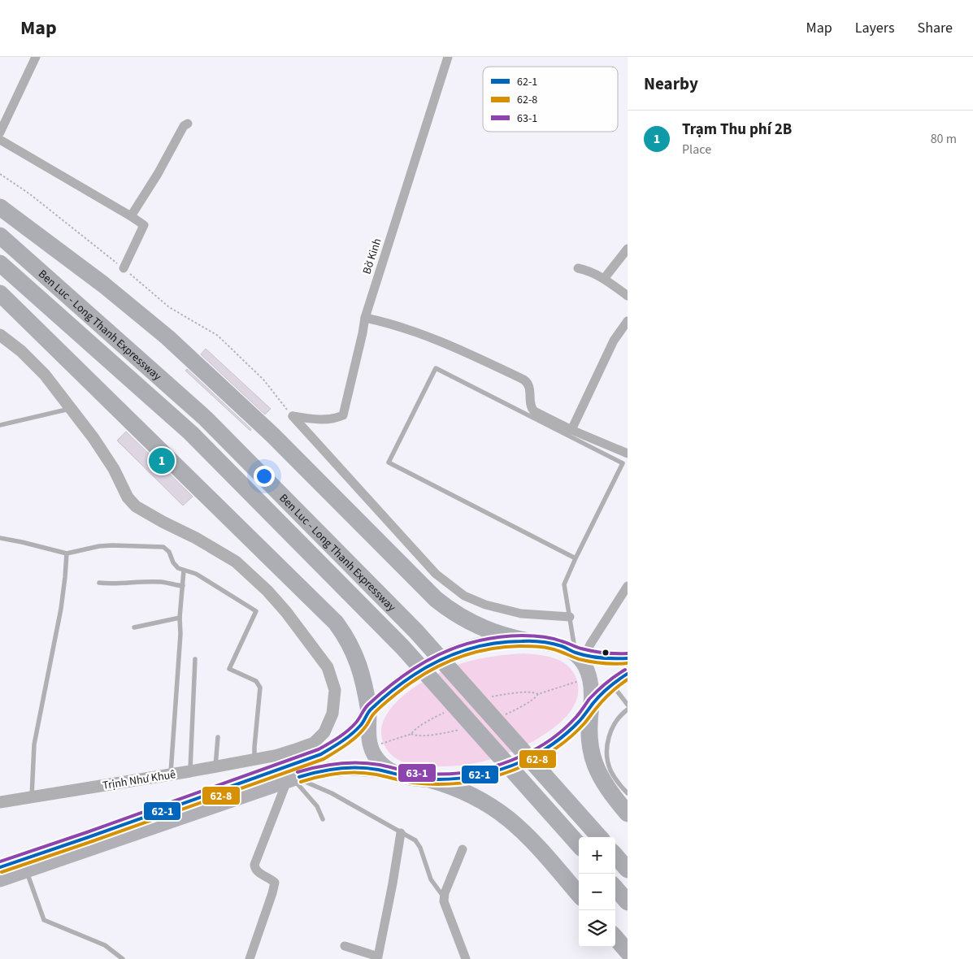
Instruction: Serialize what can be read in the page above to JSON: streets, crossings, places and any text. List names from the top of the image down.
{
  "streets": {
    "highway": ["Ben Luc - Long Thanh Expressway"],
    "street": ["Bờ Kinh", "Trịnh Như Khuê"]
  },
  "lines": ["transit line 63-1", "transit line 62-1", "transit line 62-8"],
  "legend": ["62-1", "62-8", "63-1"],
  "page": {
    "header": "Map",
    "nav": ["Map", "Layers", "Share"],
    "heading": "Nearby",
    "list": [
      {
        "mark": "1",
        "name": "Trạm Thu phí 2B",
        "note": "Place",
        "value": "80 m"
      }
    ],
    "pins": "1",
    "map_buttons": ["+", "−"]
  }
}
